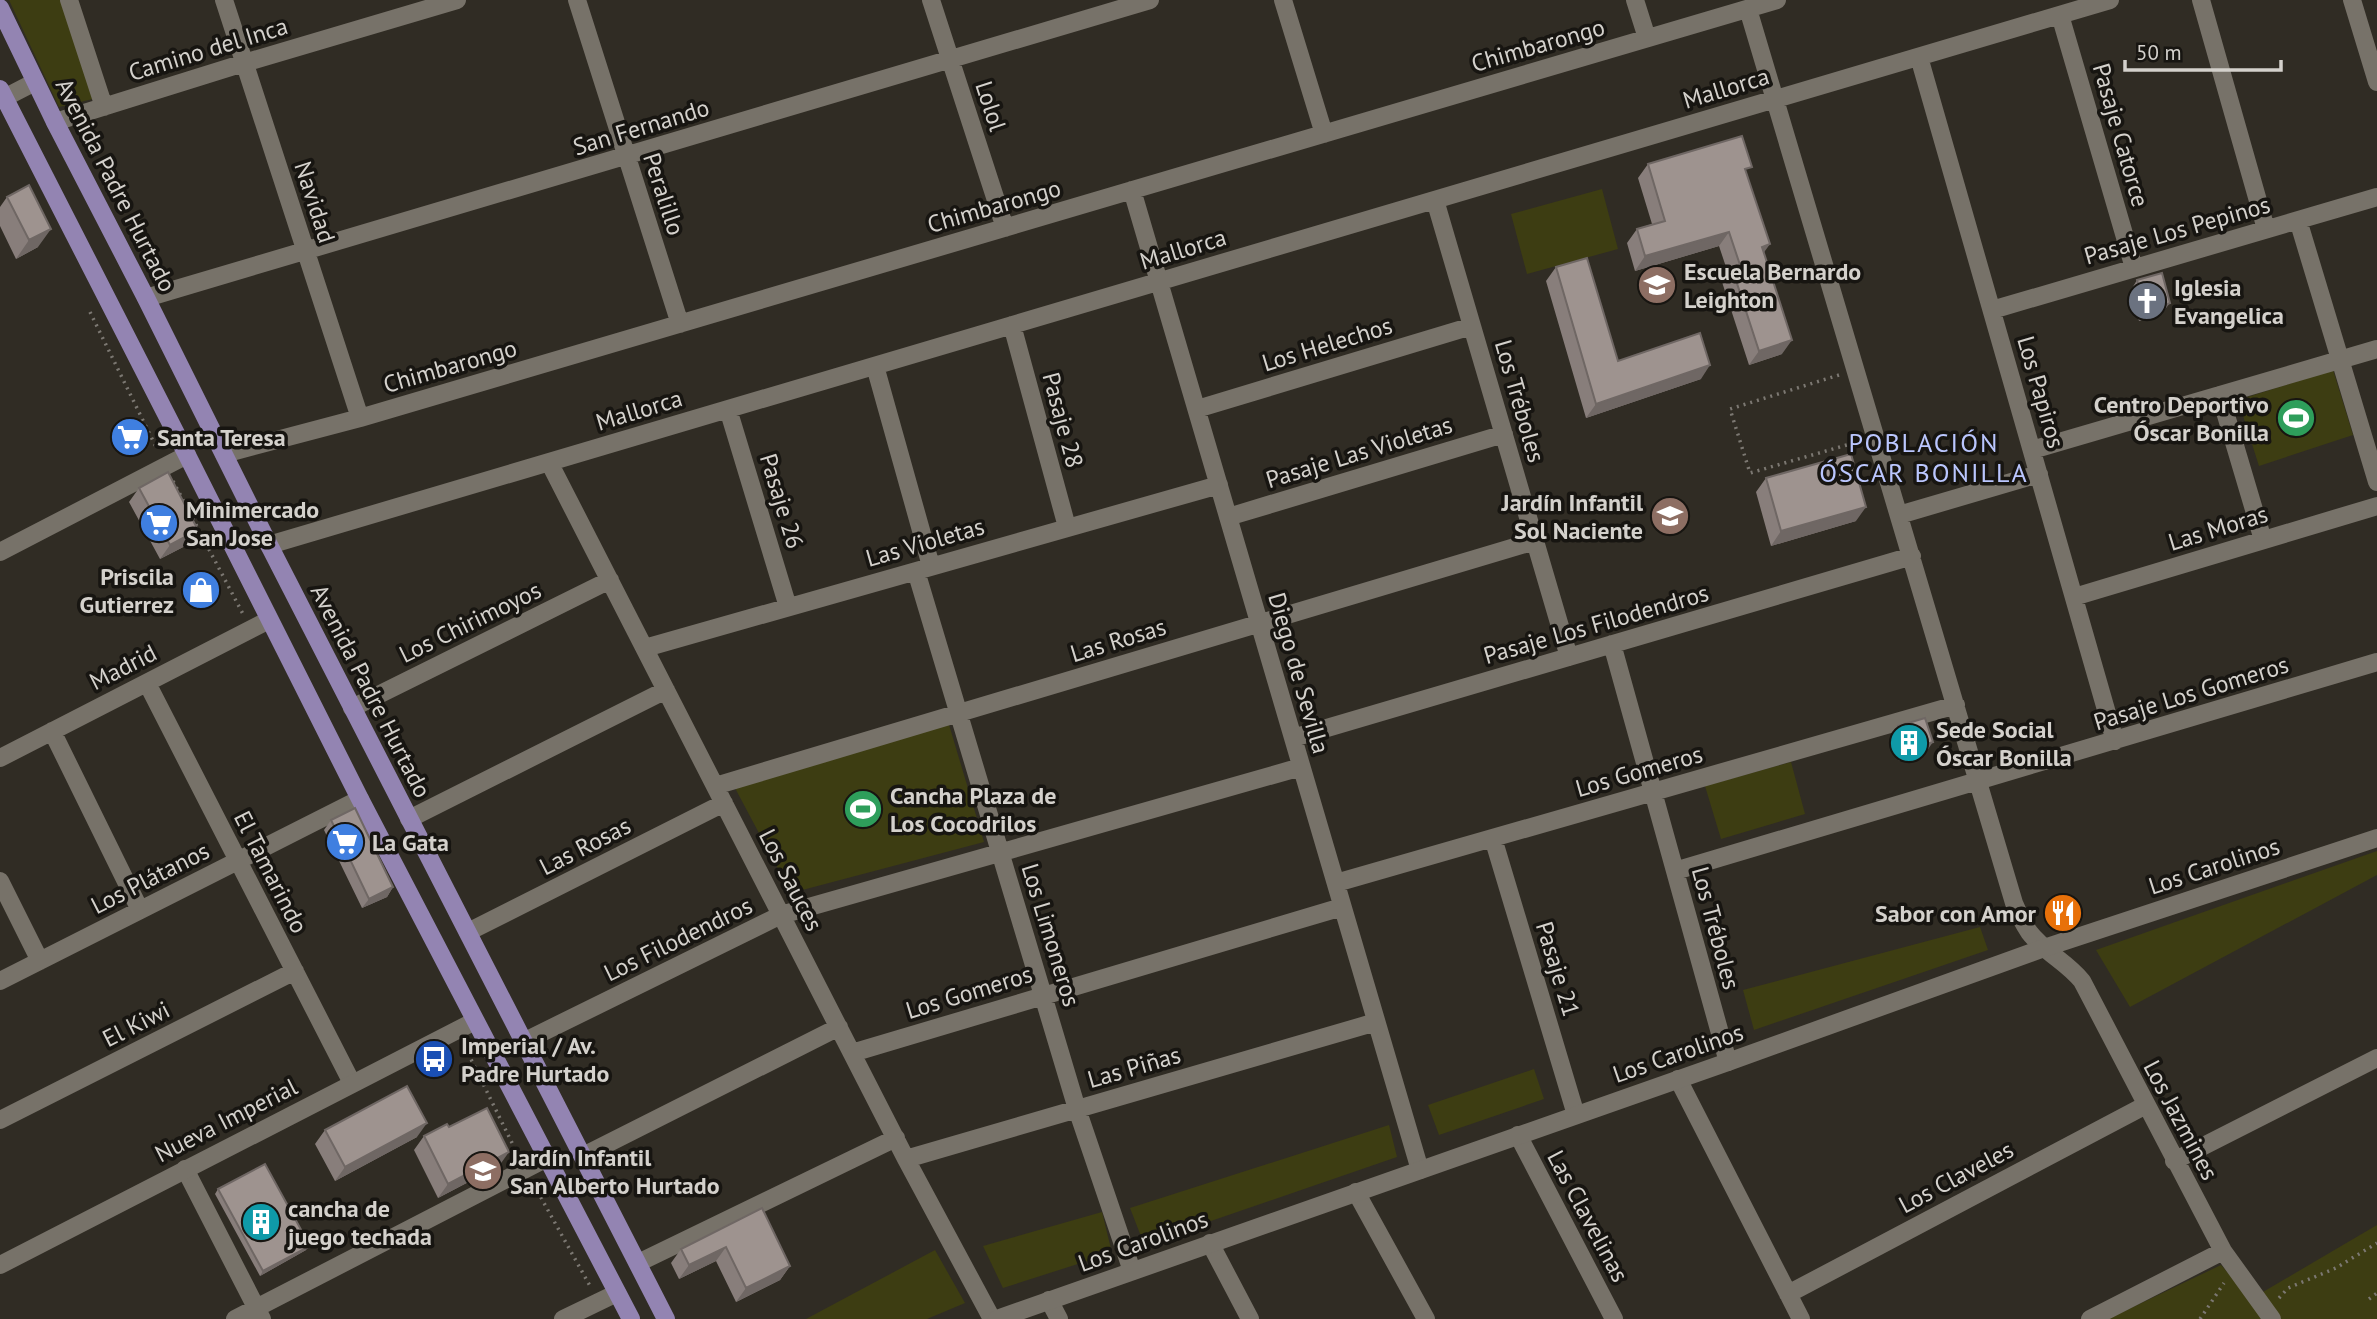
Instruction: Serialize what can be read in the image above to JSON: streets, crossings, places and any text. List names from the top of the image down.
{
  "streets": {
    "main road": ["Avenida Padre Hurtado"],
    "street": [
      "Chimbarongo",
      "Camino del Inca",
      "Mallorca",
      "Lolol",
      "San Fernando",
      "Pasaje Catorce",
      "Peralillo",
      "Navidad",
      "Pasaje Los Pepinos",
      "Los Helechos",
      "Los Papiros",
      "Los Tréboles",
      "Pasaje 28",
      "Pasaje Las Violetas",
      "Pasaje 26",
      "Las Moras",
      "Las Violetas",
      "Los Chirimoyos",
      "Pasaje Los Filodendros",
      "Las Rosas",
      "Madrid",
      "Diego de Sevilla",
      "Pasaje Los Gomeros",
      "Los Gomeros",
      "Los Carolinos",
      "El Tamarindo",
      "Los Plátanos",
      "Los Sauces",
      "Los Limoneros",
      "Los Filodendros",
      "Pasaje 21",
      "El Kiwi",
      "Las Piñas",
      "Nueva Imperial",
      "Los Jazmines",
      "Los Claveles",
      "Las Clavelinas"
    ]
  },
  "crossings": [
    ["Chimbarongo", "Lolol"],
    ["Chimbarongo", "Avenida Padre Hurtado"],
    ["Chimbarongo", "Peralillo"],
    ["Chimbarongo", "Navidad"],
    ["Chimbarongo", "Diego de Sevilla"],
    ["Chimbarongo", "Los Jazmines"],
    ["Camino del Inca", "Avenida Padre Hurtado"],
    ["Camino del Inca", "Navidad"],
    ["Mallorca", "Pasaje Catorce"],
    ["Mallorca", "Avenida Padre Hurtado"],
    ["Mallorca", "Los Papiros"],
    ["Mallorca", "Los Tréboles"],
    ["Mallorca", "Pasaje 28"],
    ["Mallorca", "Pasaje 26"],
    ["Mallorca", "Diego de Sevilla"],
    ["Mallorca", "Los Sauces"],
    ["Mallorca", "Los Limoneros"],
    ["Mallorca", "Los Jazmines"],
    ["Lolol", "San Fernando"],
    ["San Fernando", "Avenida Padre Hurtado"],
    ["San Fernando", "Peralillo"],
    ["San Fernando", "Navidad"],
    ["Pasaje Catorce", "Pasaje Los Pepinos"],
    ["Avenida Padre Hurtado", "Los Chirimoyos"],
    ["Avenida Padre Hurtado", "Las Rosas"],
    ["Avenida Padre Hurtado", "Los Filodendros"],
    ["Pasaje Los Pepinos", "Los Papiros"],
    ["Los Helechos", "Los Tréboles"],
    ["Los Helechos", "Diego de Sevilla"],
    ["Los Papiros", "Las Moras"],
    ["Los Papiros", "Pasaje Los Gomeros"],
    ["Los Tréboles", "Pasaje Las Violetas"],
    ["Los Tréboles", "Pasaje Los Filodendros"],
    ["Los Tréboles", "Las Rosas"],
    ["Los Tréboles", "Los Gomeros"],
    ["Los Tréboles", "Los Carolinos"],
    ["Pasaje 28", "Las Violetas"],
    ["Pasaje Las Violetas", "Diego de Sevilla"],
    ["Pasaje 26", "Las Violetas"],
    ["Las Violetas", "Diego de Sevilla"],
    ["Las Violetas", "Los Sauces"],
    ["Las Violetas", "Los Limoneros"],
    ["Los Chirimoyos", "Los Sauces"],
    ["Pasaje Los Filodendros", "Diego de Sevilla"],
    ["Pasaje Los Filodendros", "Los Jazmines"],
    ["Las Rosas", "Diego de Sevilla"],
    ["Las Rosas", "Los Sauces"],
    ["Las Rosas", "Los Limoneros"],
    ["Madrid", "El Tamarindo"],
    ["Diego de Sevilla", "Los Gomeros"],
    ["Diego de Sevilla", "Los Carolinos"],
    ["Diego de Sevilla", "Los Filodendros"],
    ["Diego de Sevilla", "Las Piñas"],
    ["Pasaje Los Gomeros", "Los Jazmines"],
    ["Los Gomeros", "Los Sauces"],
    ["Los Gomeros", "Los Limoneros"],
    ["Los Gomeros", "Pasaje 21"],
    ["Los Gomeros", "Los Jazmines"],
    ["Los Carolinos", "Los Sauces"],
    ["Los Carolinos", "Los Limoneros"],
    ["Los Carolinos", "Pasaje 21"],
    ["Los Carolinos", "Los Jazmines"],
    ["Los Carolinos", "Las Clavelinas"],
    ["El Tamarindo", "Los Plátanos"],
    ["El Tamarindo", "El Kiwi"],
    ["El Tamarindo", "Nueva Imperial"],
    ["Los Sauces", "Los Filodendros"],
    ["Los Sauces", "Las Piñas"],
    ["Los Limoneros", "Los Filodendros"],
    ["Los Limoneros", "Las Piñas"],
    ["Los Jazmines", "Los Claveles"]
  ],
  "districts": ["POBLACIÓN ÓSCAR BONILLA"],
  "places": {
    "school or university": ["Escuela Bernardo Leighton", "Jardín Infantil Sol Naciente", "Jardín Infantil San Alberto Hurtado"],
    "church": ["Iglesia Evangelica"],
    "sports": ["Centro Deportivo Óscar Bonilla", "Cancha Plaza de Los Cocodrilos"],
    "supermarket": ["Santa Teresa", "Minimercado San Jose", "La Gata"],
    "shop": ["Priscila Gutierrez"],
    "building": ["Sede Social Óscar Bonilla", "cancha de juego techada"],
    "restaurant": ["Sabor con Amor"],
    "bus stop": ["Imperial / Av. Padre Hurtado"]
  },
  "scale_bar": "50 m"
}
